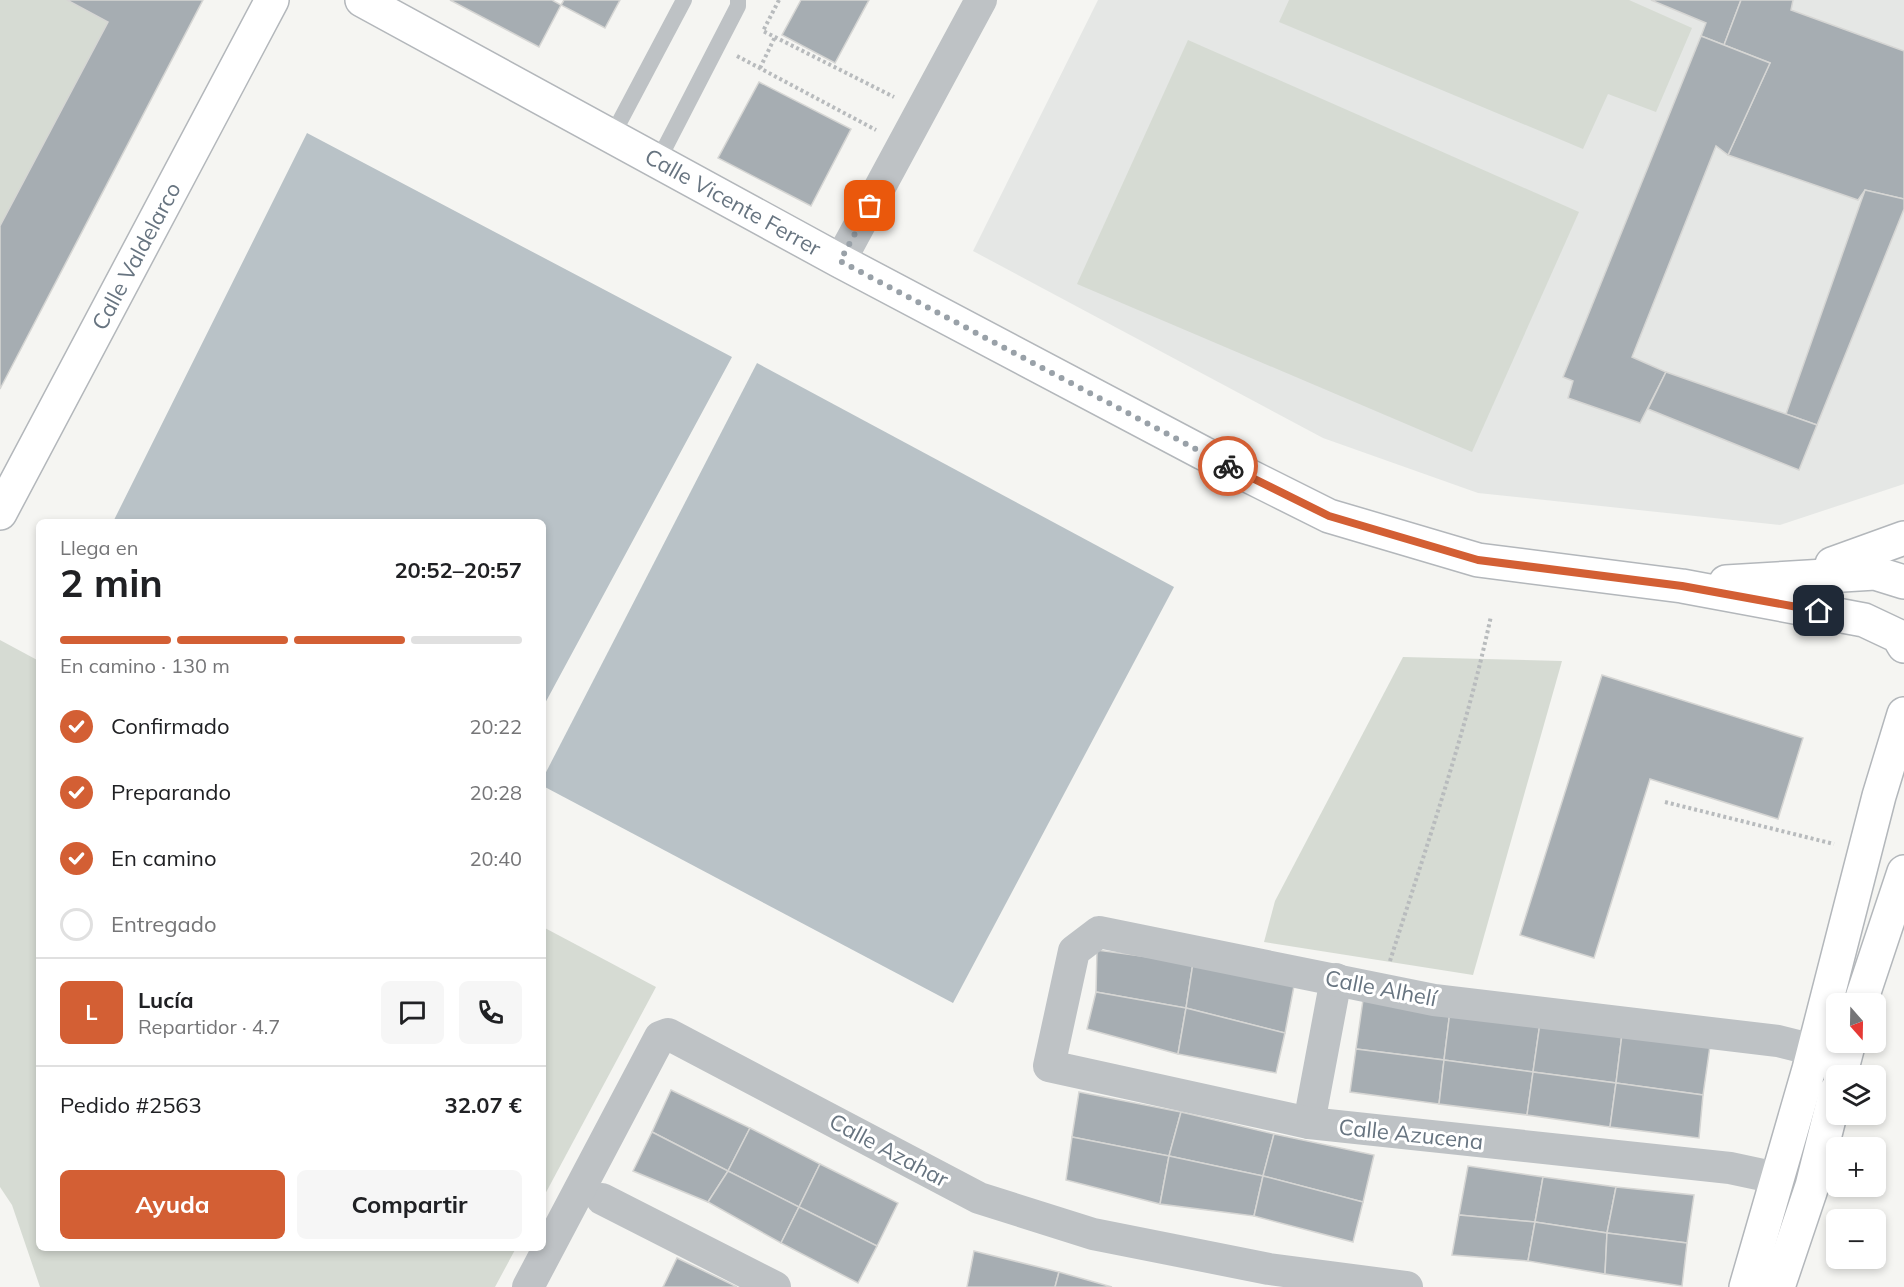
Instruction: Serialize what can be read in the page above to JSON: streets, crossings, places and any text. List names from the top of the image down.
{
  "streets": {
    "street": [
      "Calle Vicente Ferrer",
      "Calle Valdelarco",
      "Calle Alhelí",
      "Calle Azucena",
      "Calle Azahar"
    ]
  },
  "crossings": [
    ["Calle Alhelí", "Calle Azucena"]
  ],
  "north": "bottom",
  "page": {
    "heading": ["2 min", "Llega en", "20:52–20:57"],
    "panel": [
      "Lucía",
      "Repartidor · 4.7",
      "Pedido #2563",
      "32.07 €"
    ],
    "bar": "En camino · 130 m",
    "list": [
      ["Confirmado", "20:22"],
      ["Preparando", "20:28"],
      ["En camino", "20:40"],
      "Entregado"
    ],
    "round": "L",
    "map_buttons": ["+", "−"],
    "buttons": ["Ayuda", "Compartir"]
  }
}
